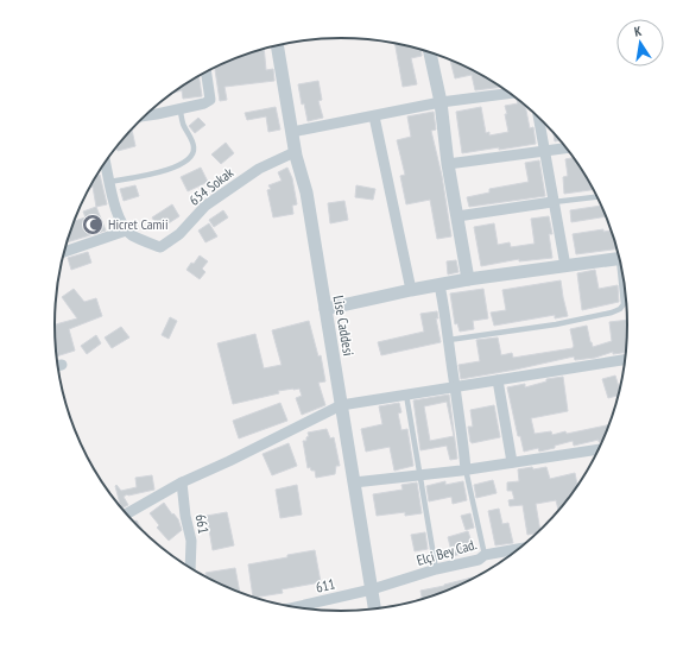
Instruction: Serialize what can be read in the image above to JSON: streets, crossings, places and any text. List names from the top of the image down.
{
  "streets": {
    "street": [
      "654 Sokak",
      "Lise Caddesi",
      "661",
      "Elçi Bey Cad.",
      "611"
    ]
  },
  "crossings": [
    ["654 Sokak", "Lise Caddesi"],
    ["Lise Caddesi", "Elçi Bey Cad."],
    ["Lise Caddesi", "611"],
    ["Elçi Bey Cad.", "611"]
  ],
  "places": {
    "mosque": ["Hicret Camii"]
  },
  "north": "top"
}
